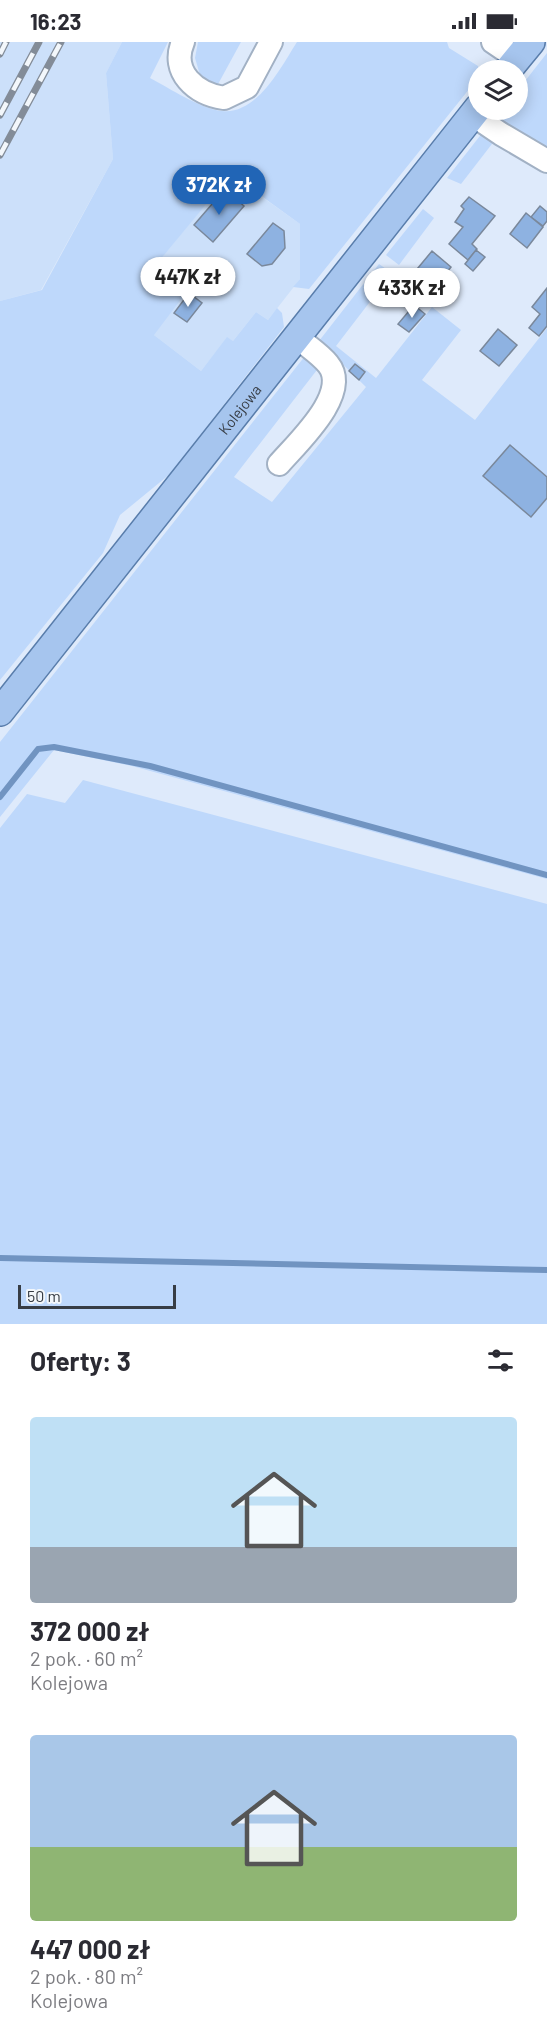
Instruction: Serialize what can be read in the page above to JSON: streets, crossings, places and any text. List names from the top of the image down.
{
  "streets": {
    "main road": ["Kolejowa"]
  },
  "scale_bar": "50 m",
  "page": {
    "status": "16:23",
    "price": ["372K zł", "447K zł", "433K zł"],
    "scale": "50 m",
    "heading": "Oferty: 3",
    "list": [
      {
        "name": "372 000 zł",
        "note": "2 pok. · 60 m² · Kolejowa"
      },
      {
        "name": "447 000 zł",
        "note": "2 pok. · 80 m² · Kolejowa"
      }
    ]
  }
}
